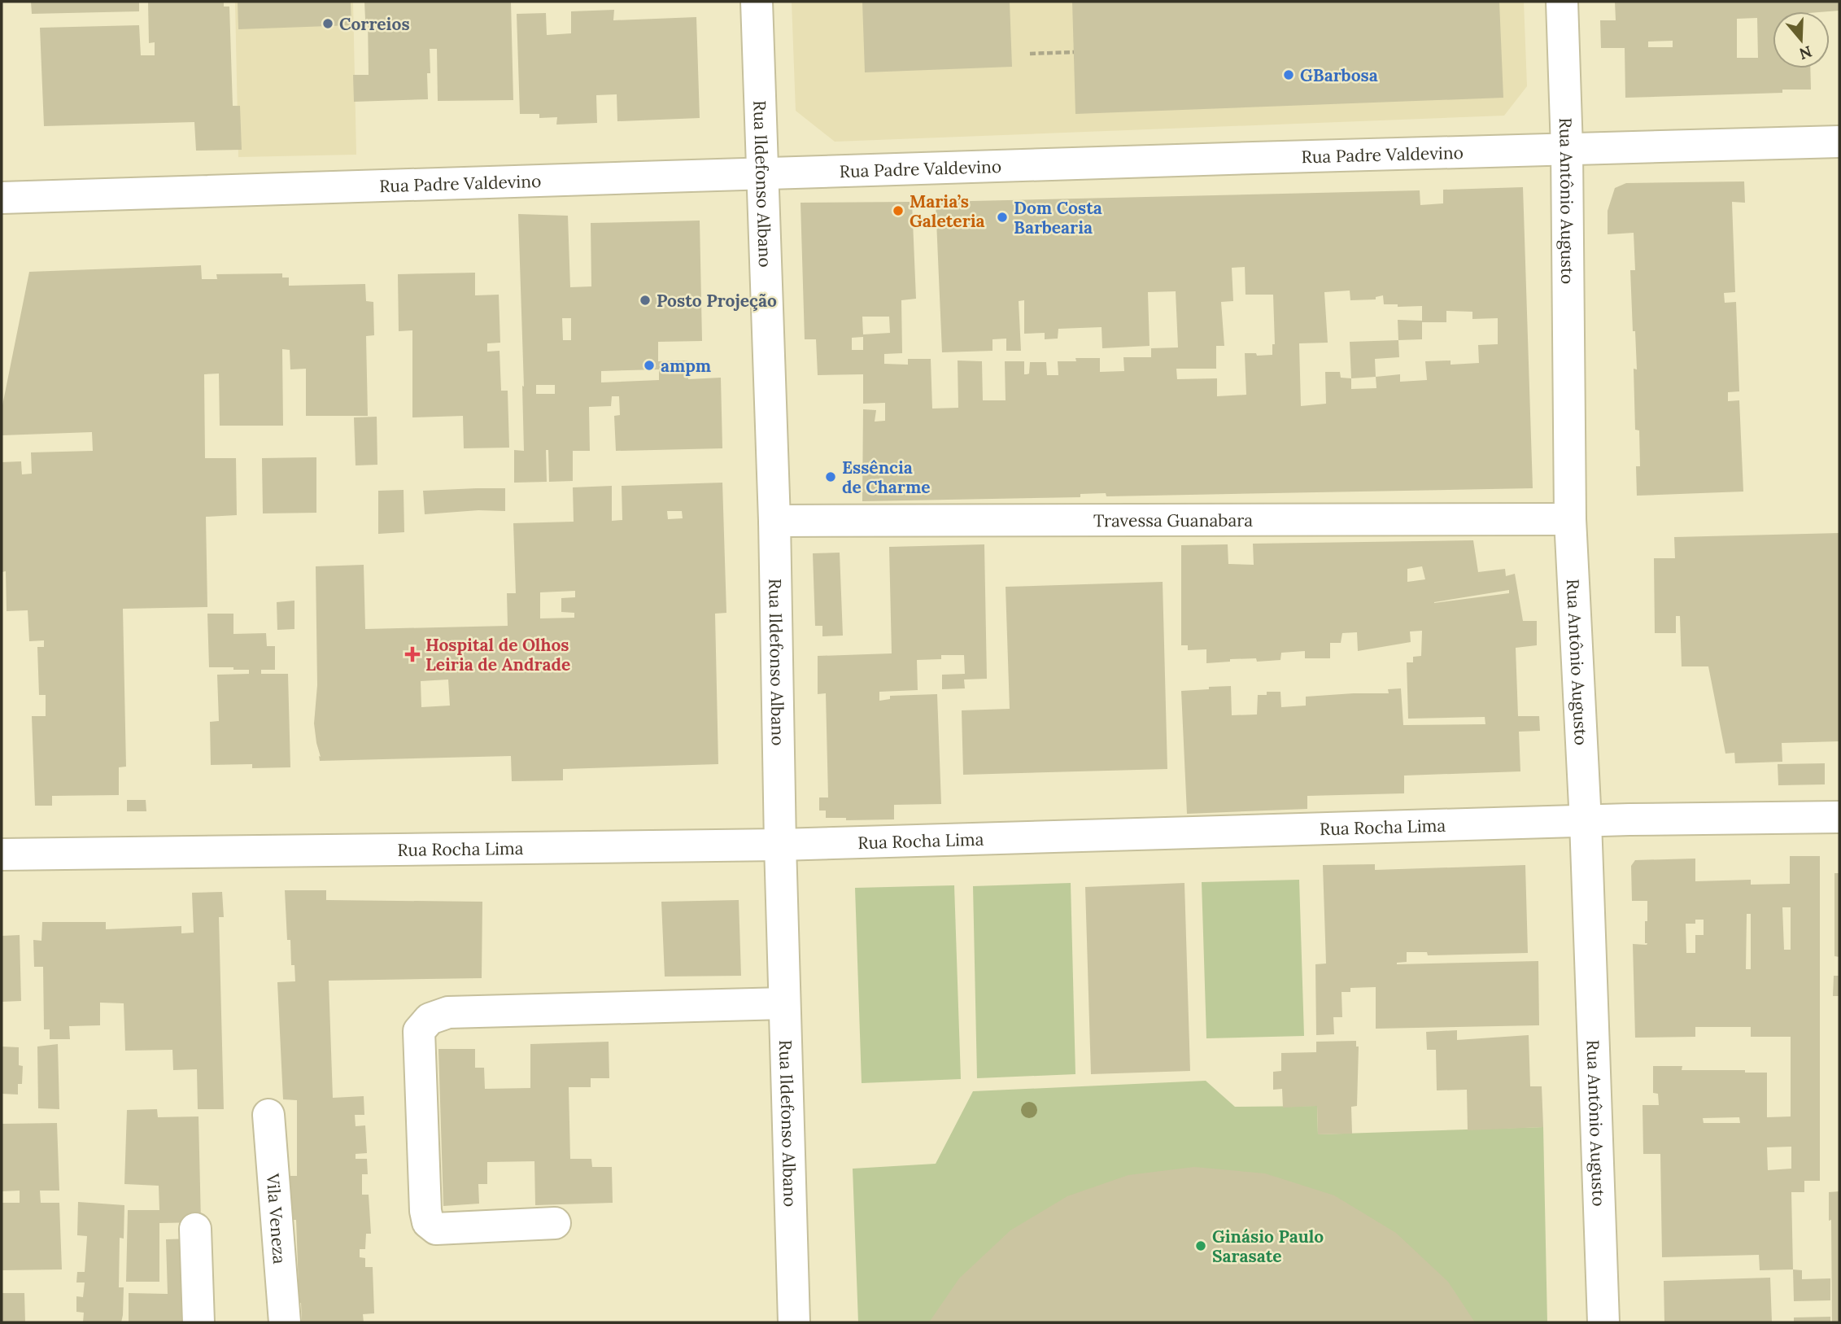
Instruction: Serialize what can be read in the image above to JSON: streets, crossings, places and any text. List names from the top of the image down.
{
  "streets": {
    "street": [
      "Rua Padre Valdevino",
      "Rua Ildefonso Albano",
      "Rua Antônio Augusto",
      "Travessa Guanabara",
      "Rua Rocha Lima",
      "Vila Veneza"
    ]
  },
  "crossings": [
    ["Rua Padre Valdevino", "Rua Ildefonso Albano"],
    ["Rua Padre Valdevino", "Rua Antônio Augusto"],
    ["Rua Ildefonso Albano", "Travessa Guanabara"],
    ["Rua Ildefonso Albano", "Rua Rocha Lima"],
    ["Rua Antônio Augusto", "Travessa Guanabara"],
    ["Rua Antônio Augusto", "Rua Rocha Lima"]
  ],
  "places": {
    "other": [
      "Correios",
      "GBarbosa",
      "Maria’s Galeteria",
      "Dom Costa Barbearia",
      "Posto Projeção",
      "ampm",
      "Essência de Charme",
      "Ginásio Paulo Sarasate"
    ],
    "health": ["Hospital de Olhos Leiria de Andrade"]
  },
  "north": "bottom"
}
